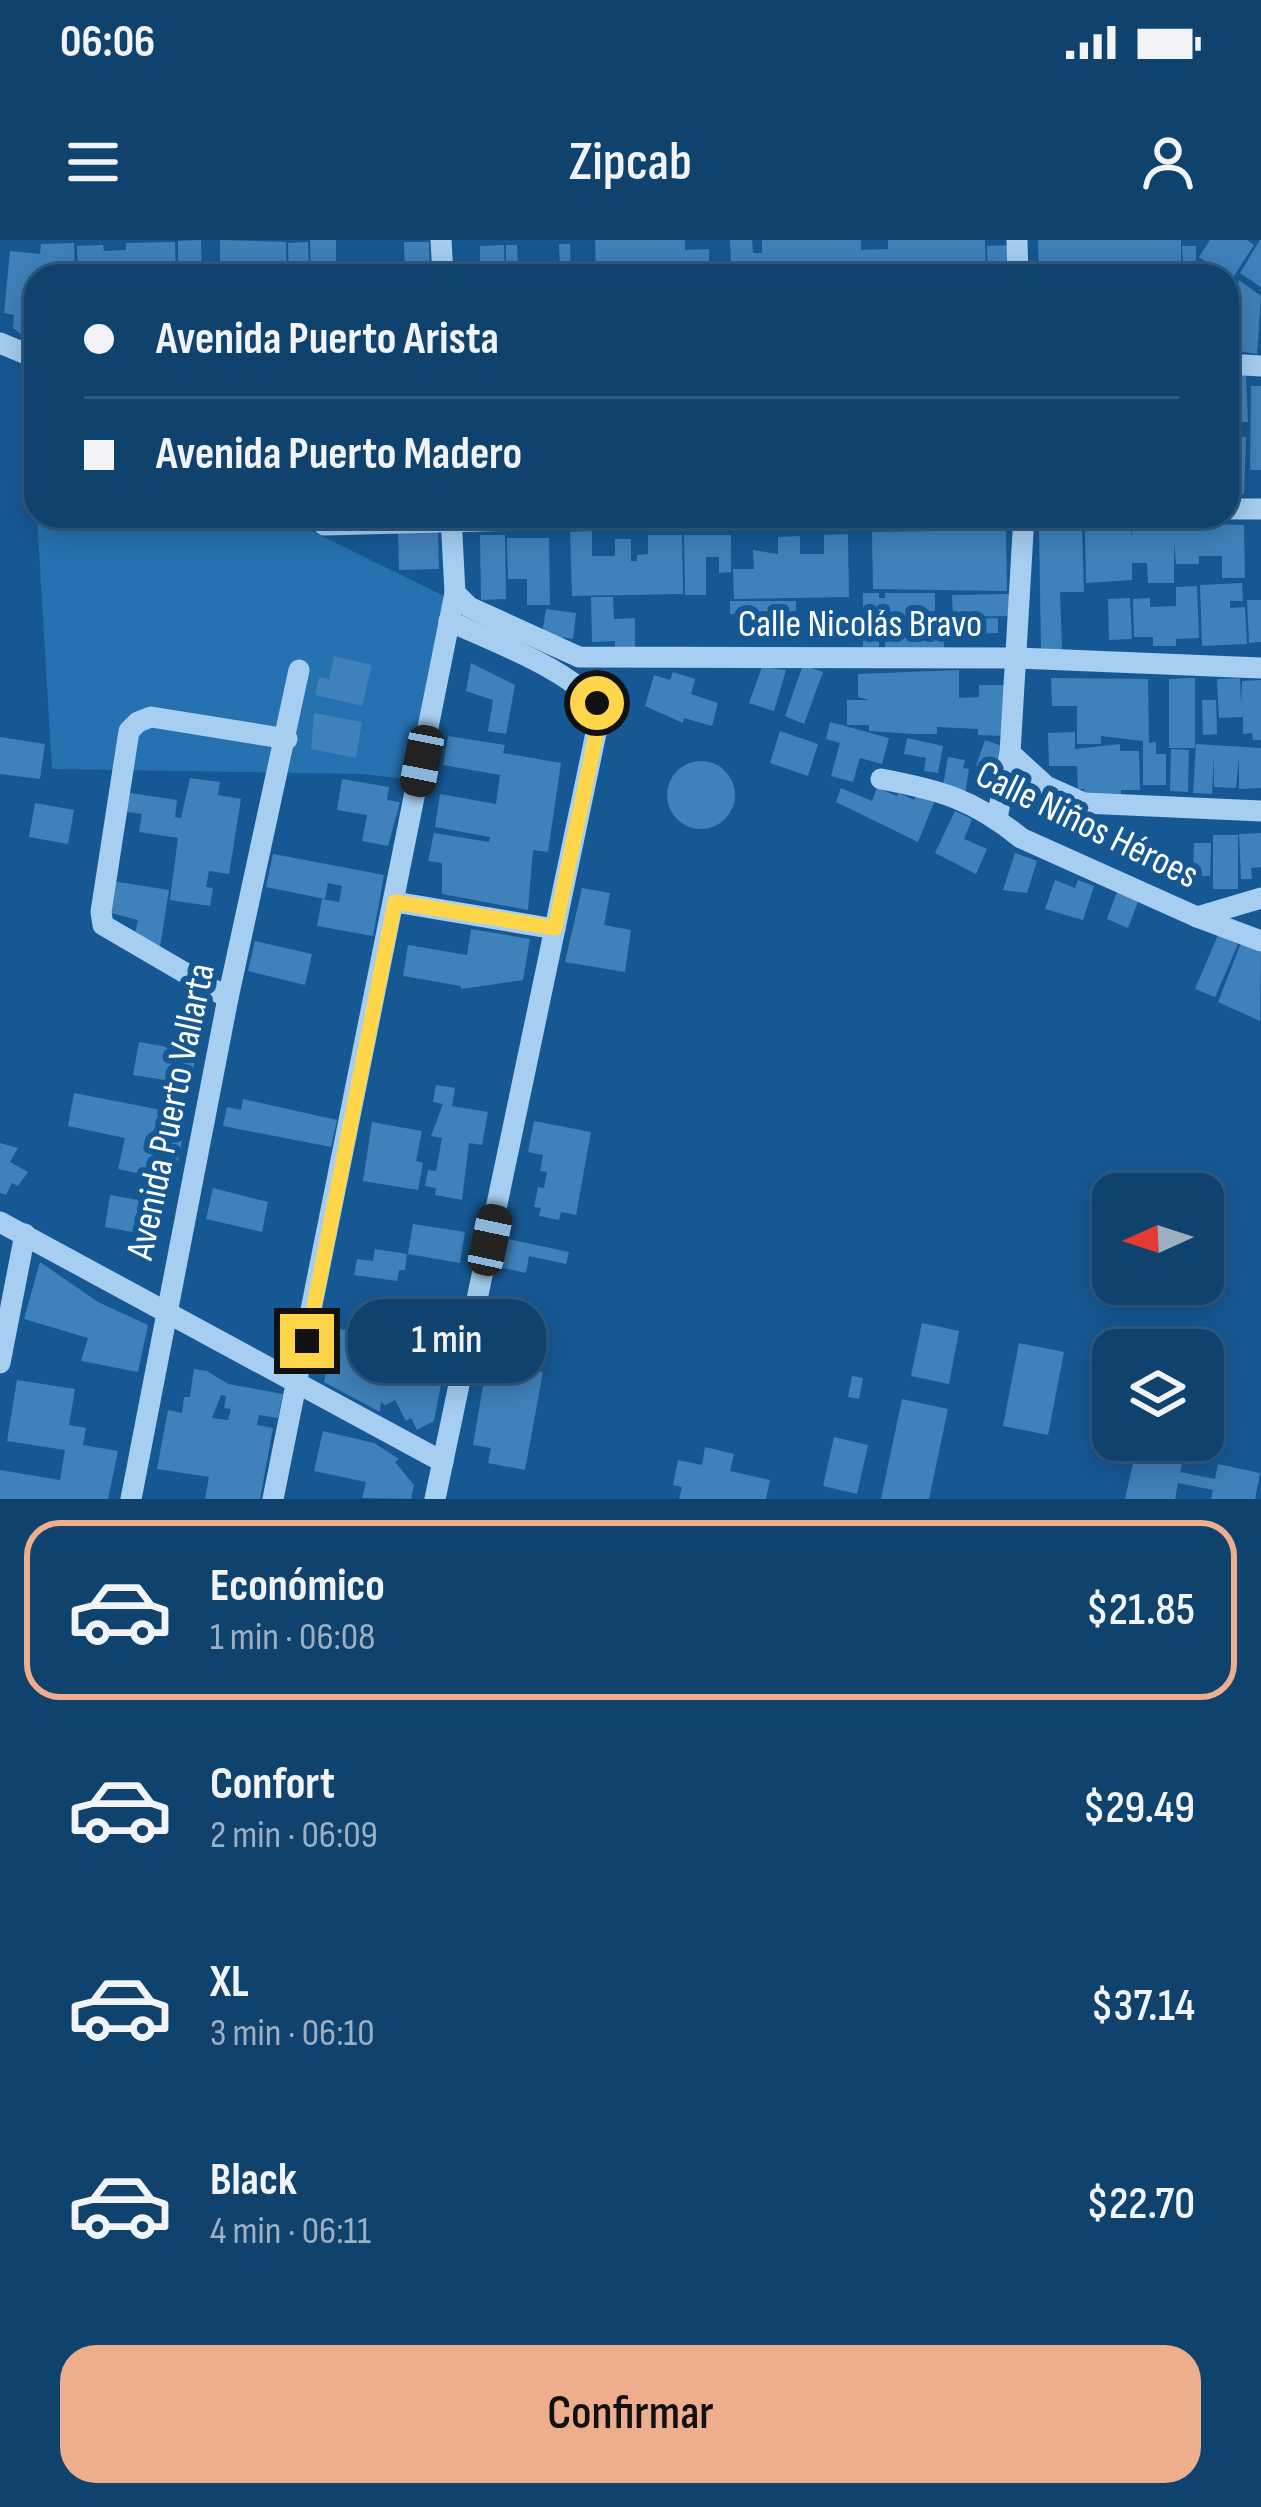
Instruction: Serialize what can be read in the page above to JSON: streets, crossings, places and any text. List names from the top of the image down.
{
  "streets": {
    "street": ["Calle Nicolás Bravo", "Calle Niños Héroes", "Avenida Puerto Vallarta"]
  },
  "north": "left",
  "page": {
    "status": "06:06",
    "header": "Zipcab",
    "banner": ["Avenida Puerto Arista", "Avenida Puerto Madero"],
    "bubble": "1 min",
    "list": [
      {
        "name": "Económico",
        "note": "1 min · 06:08",
        "value": "$21.85"
      },
      {
        "name": "Confort",
        "note": "2 min · 06:09",
        "value": "$29.49"
      },
      {
        "name": "XL",
        "note": "3 min · 06:10",
        "value": "$37.14"
      },
      {
        "name": "Black",
        "note": "4 min · 06:11",
        "value": "$22.70"
      }
    ],
    "buttons": "Confirmar"
  }
}
